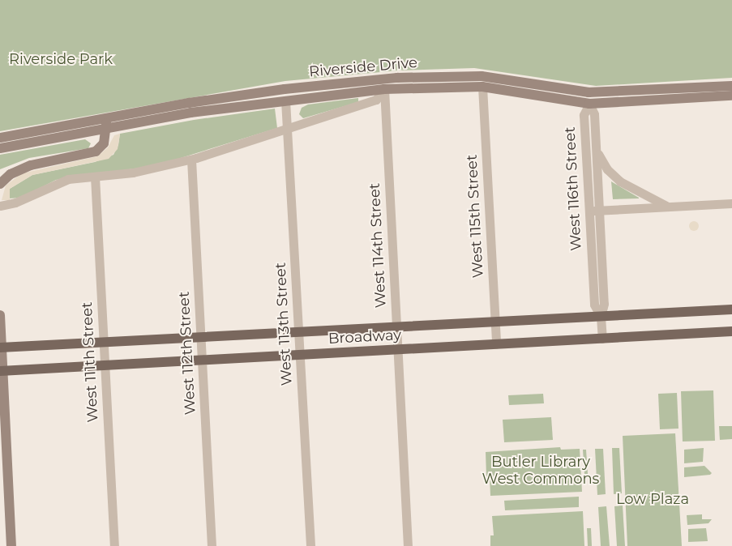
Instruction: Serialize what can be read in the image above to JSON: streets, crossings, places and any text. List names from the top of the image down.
{
  "streets": {
    "main road": ["Riverside Drive", "Broadway"],
    "street": [
      "West 116th Street",
      "West 115th Street",
      "West 114th Street",
      "West 113th Street",
      "West 112th Street",
      "West 111th Street"
    ]
  },
  "crossings": [
    ["Riverside Drive", "West 116th Street"],
    ["Riverside Drive", "West 115th Street"],
    ["Riverside Drive", "West 114th Street"],
    ["Riverside Drive", "West 113th Street"],
    ["Riverside Drive", "West 112th Street"],
    ["Riverside Drive", "West 111th Street"],
    ["West 116th Street", "Broadway"],
    ["West 115th Street", "Broadway"],
    ["West 114th Street", "Broadway"],
    ["West 113th Street", "Broadway"],
    ["Broadway", "West 112th Street"],
    ["Broadway", "West 111th Street"]
  ],
  "parks": ["Riverside Park", "Butler Library West Commons", "Low Plaza"]
}
